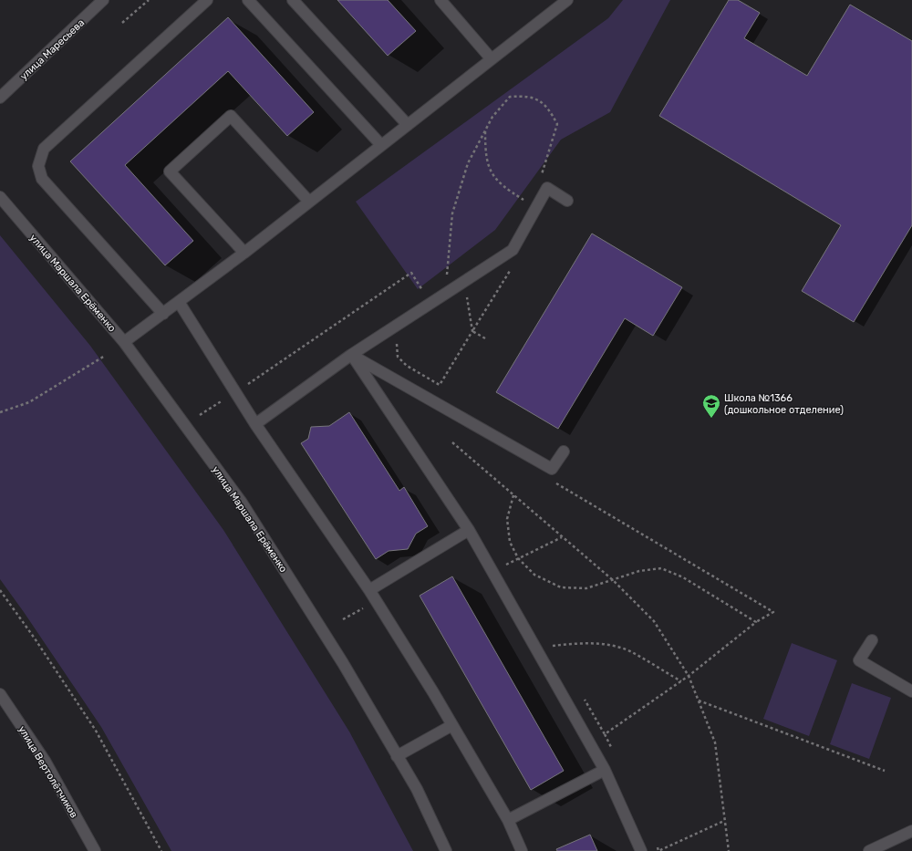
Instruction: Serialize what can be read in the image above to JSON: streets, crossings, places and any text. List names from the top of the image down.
{
  "streets": {
    "street": ["улица Маресьева", "улица Маршала Ерёменко", "улица Вертолётчиков"]
  },
  "places": {
    "school or university": ["Школа №1366 (дошкольное отделение)"]
  }
}
